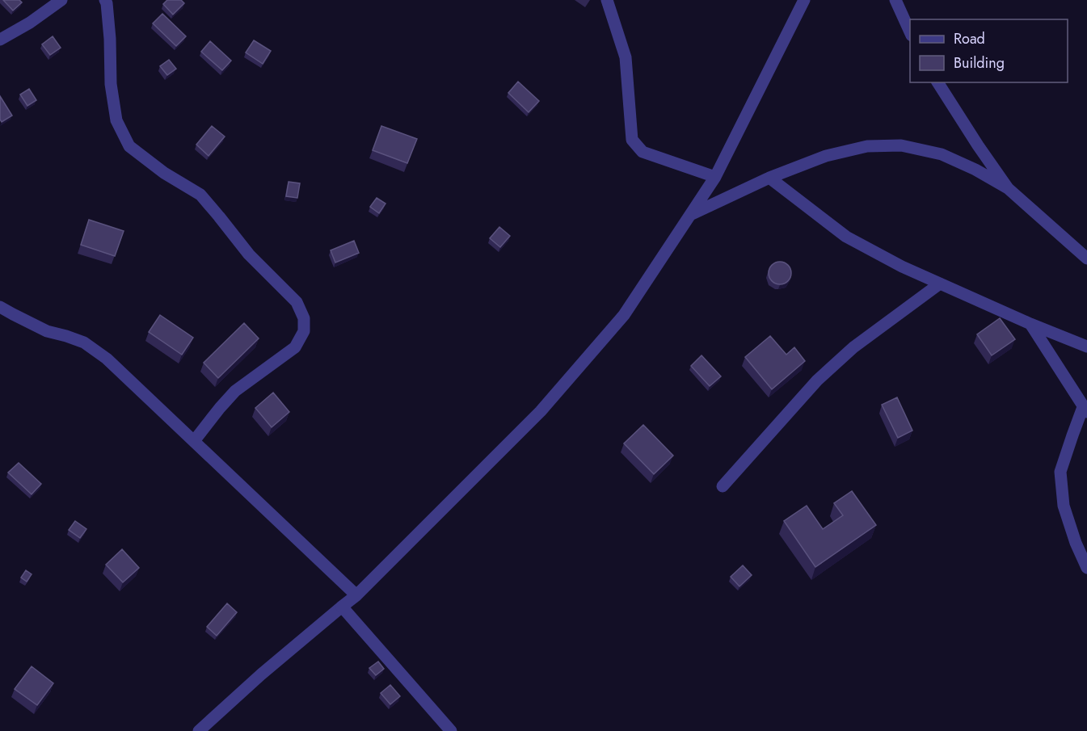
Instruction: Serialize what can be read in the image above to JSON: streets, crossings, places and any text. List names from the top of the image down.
{
  "legend": ["Road", "Building"]
}
